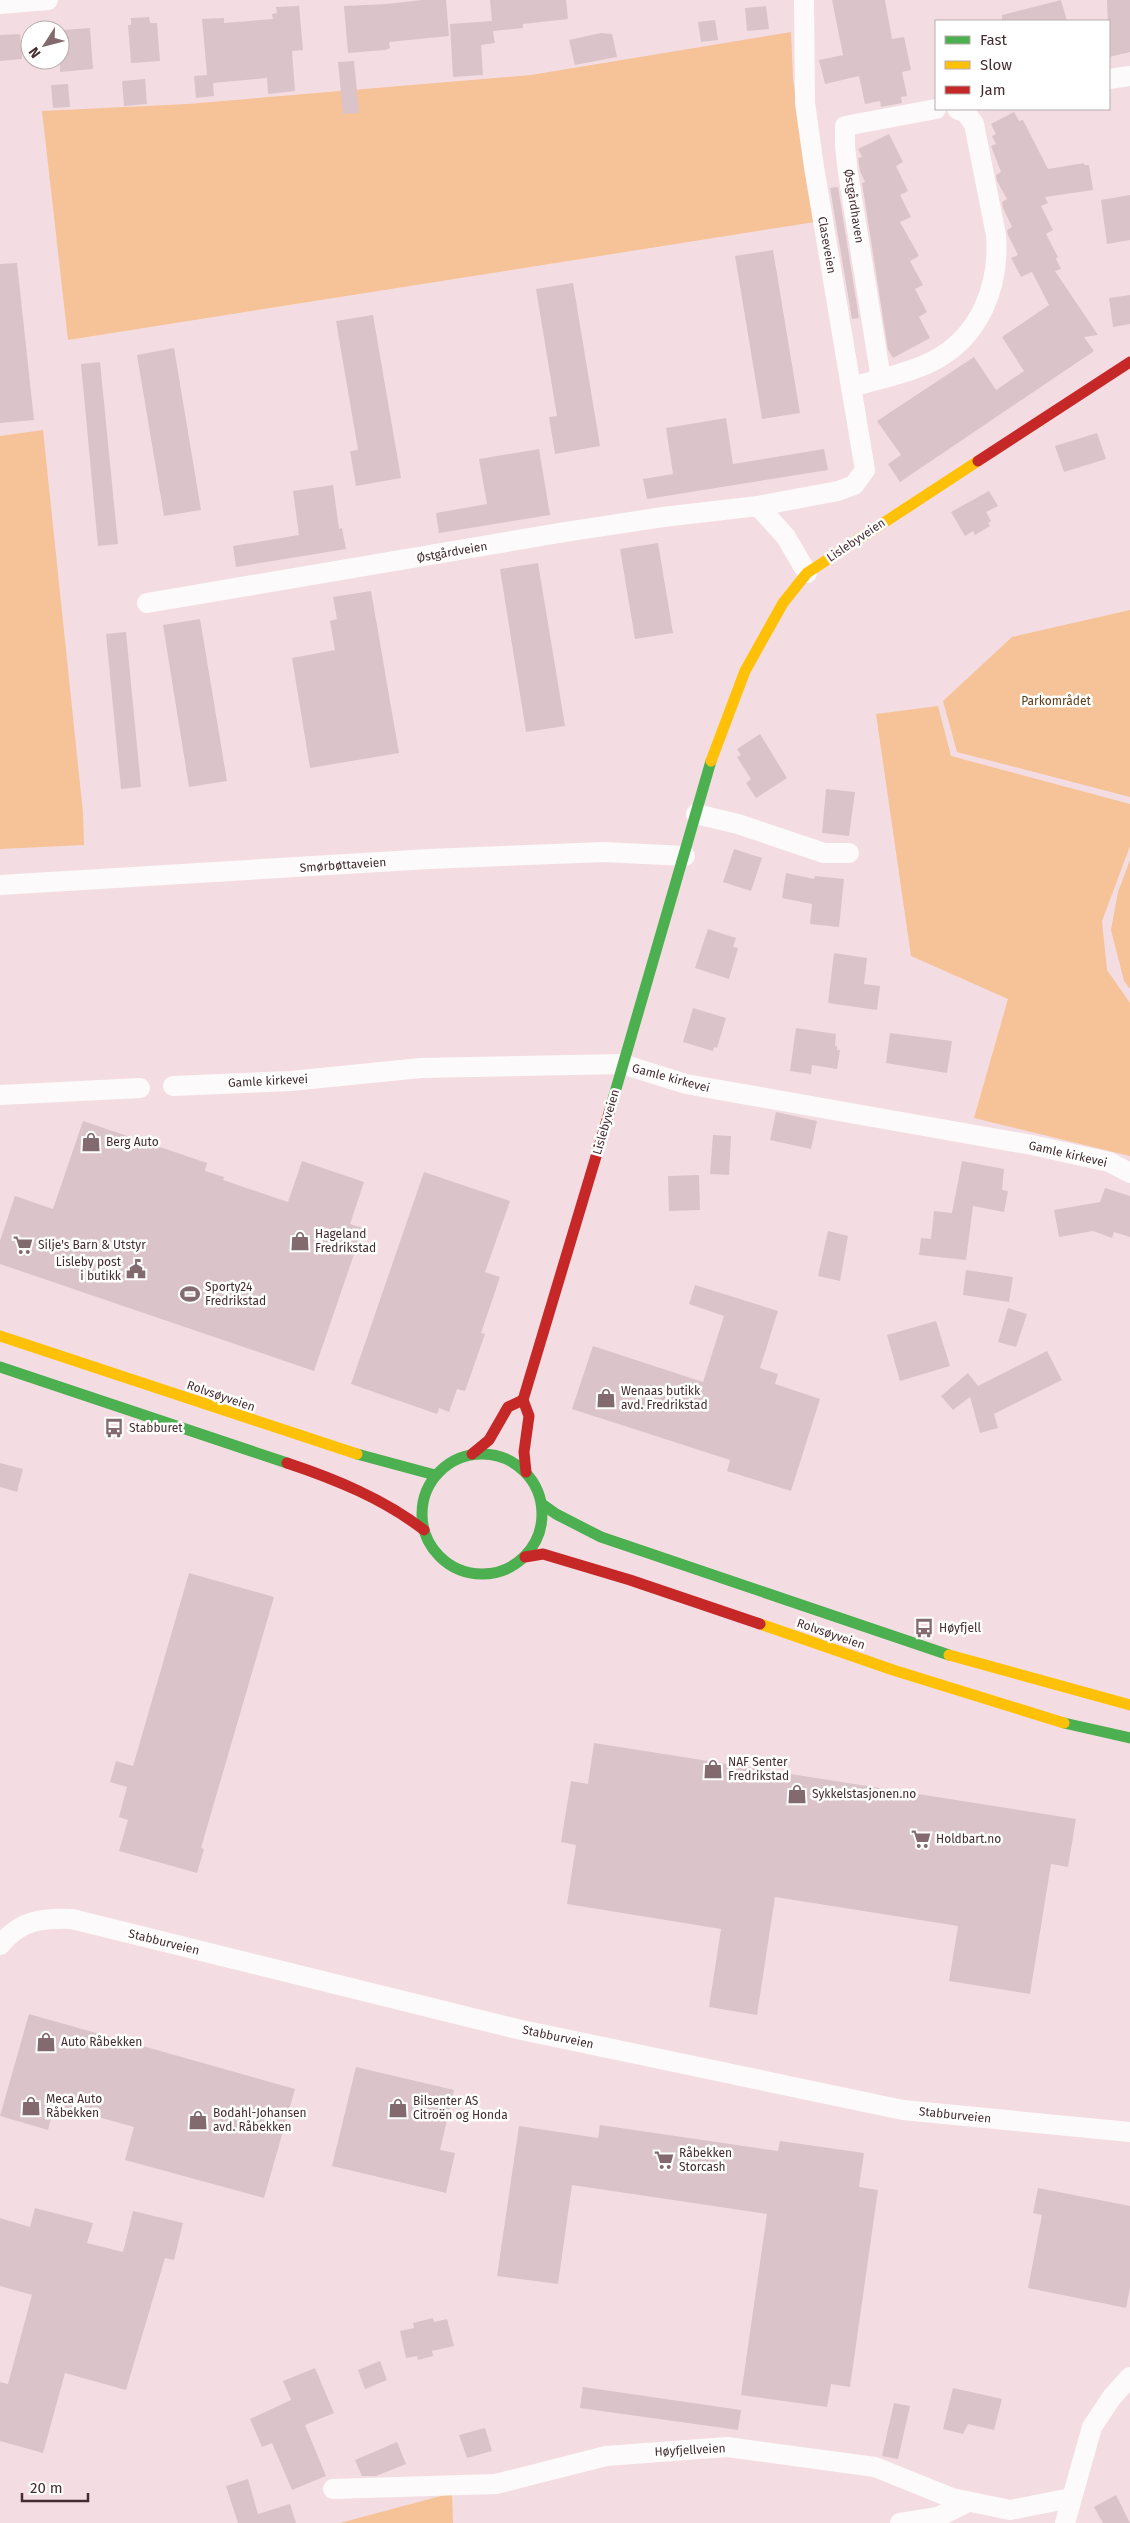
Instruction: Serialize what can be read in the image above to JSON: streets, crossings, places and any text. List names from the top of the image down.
{
  "streets": {
    "main road": ["Lislebyveien", "Rolvsøyveien"],
    "street": [
      "Østgårdhaven",
      "Claseveien",
      "Østgårdveien",
      "Smørbøttaveien",
      "Gamle kirkevei",
      "Stabburveien",
      "Høyfjellveien"
    ]
  },
  "crossings": [
    ["Claseveien", "Østgårdveien"],
    ["Lislebyveien", "Smørbøttaveien"],
    ["Lislebyveien", "Gamle kirkevei"],
    ["Lislebyveien", "Rolvsøyveien"]
  ],
  "parks": ["Parkområdet"],
  "places": {
    "shop": [
      "Berg Auto",
      "Hageland Fredrikstad",
      "Wenaas butikk avd. Fredrikstad",
      "NAF Senter Fredrikstad",
      "Sykkelstasjonen.no",
      "Auto Råbekken",
      "Meca Auto Råbekken",
      "Bilsenter AS Citroën og Honda",
      "Bodahl-Johansen avd. Råbekken"
    ],
    "supermarket": ["Silje's Barn & Utstyr", "Holdbart.no", "Råbekken Storcash"],
    "public building": ["Lisleby post i butikk"],
    "sports": ["Sporty24 Fredrikstad"],
    "bus stop": ["Stabburet", "Høyfjell"]
  },
  "legend": ["Fast", "Slow", "Jam"],
  "scale_bar": "20 m",
  "north": "bottom left"
}
